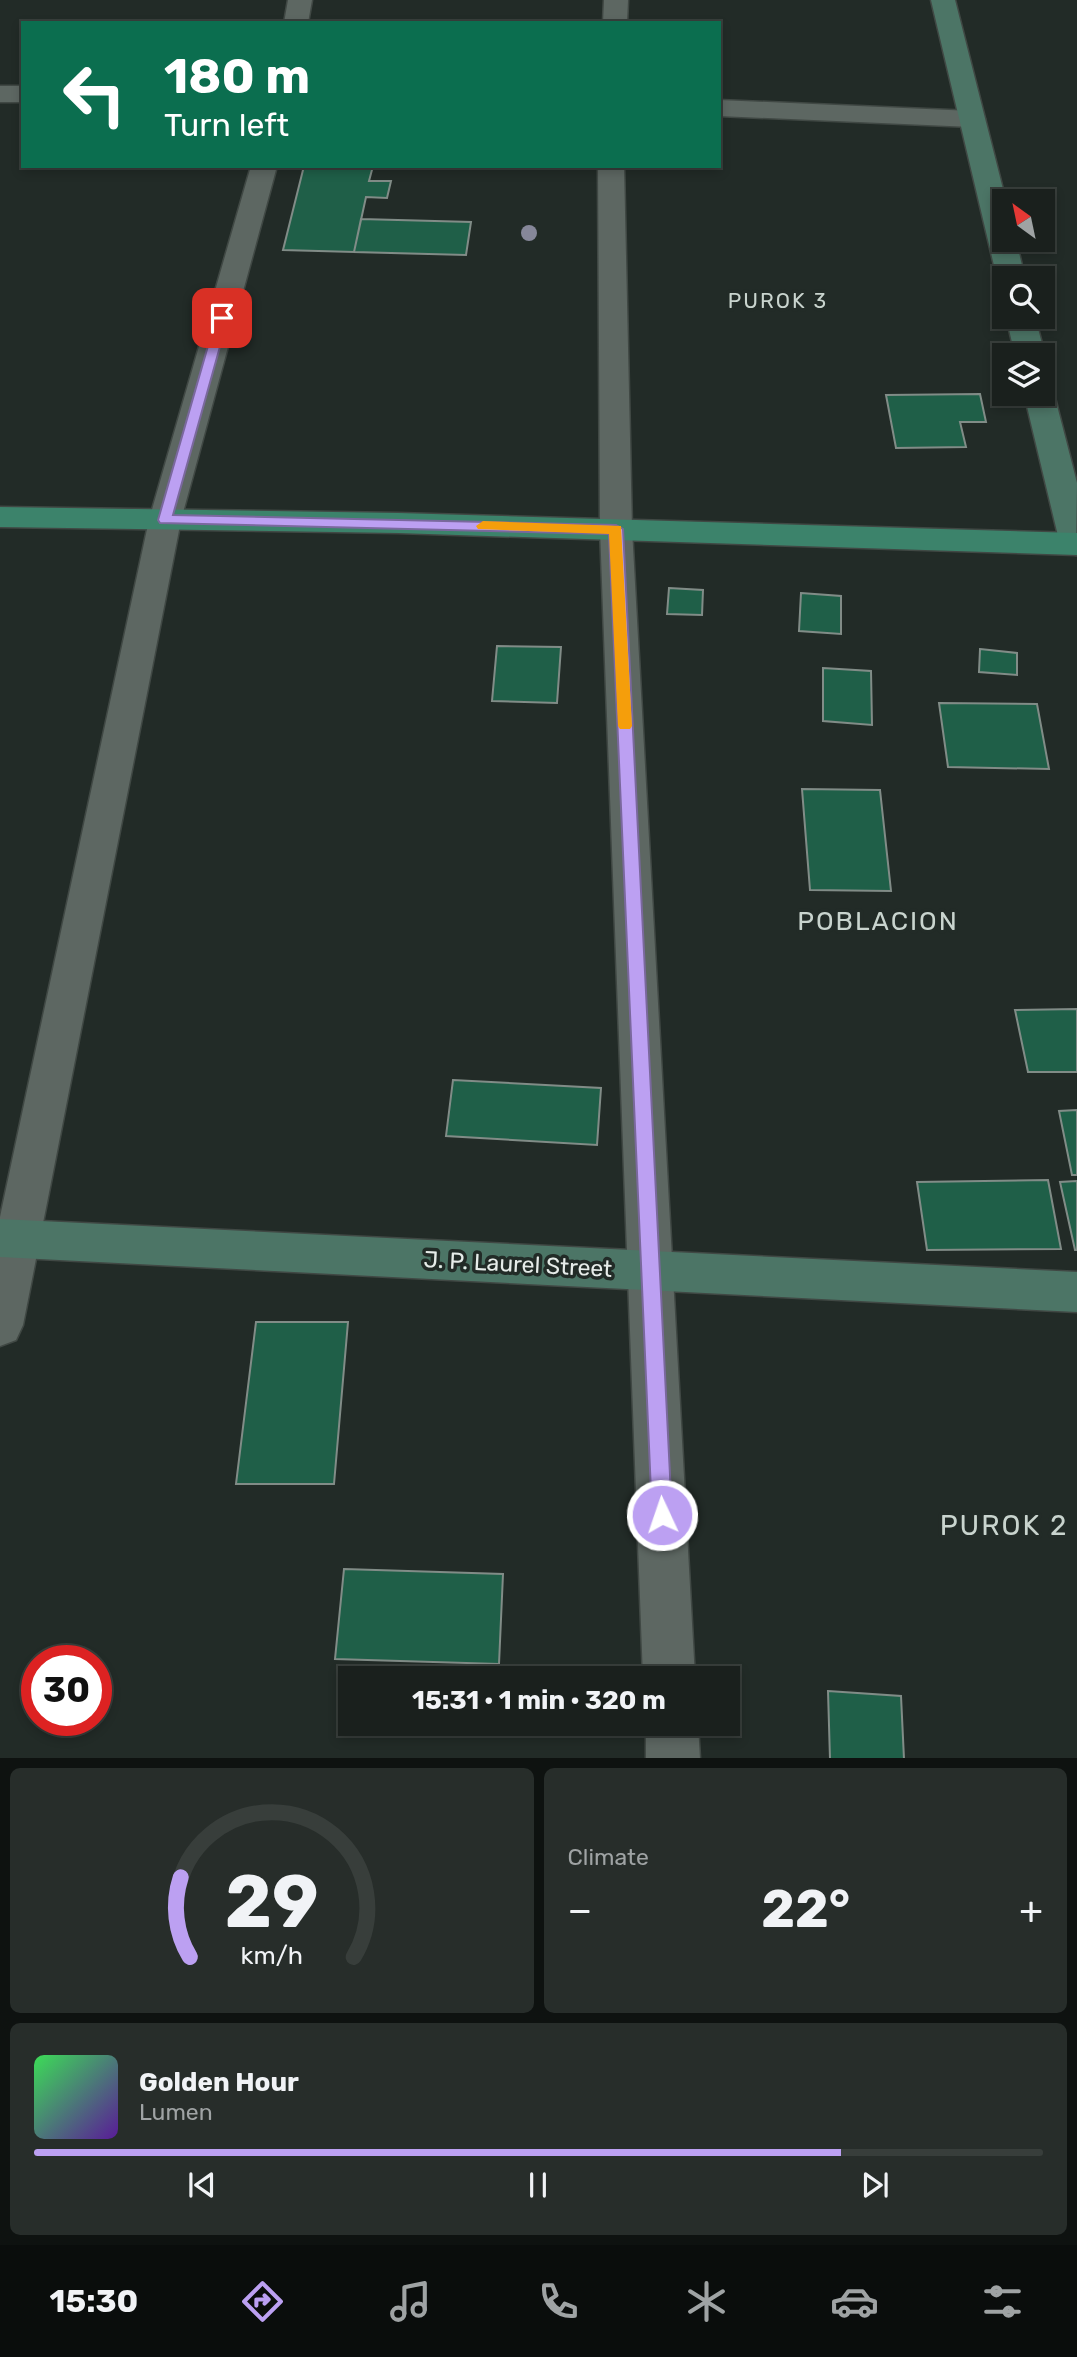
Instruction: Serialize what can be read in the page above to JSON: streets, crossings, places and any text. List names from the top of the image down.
{
  "streets": {
    "street": ["J. P. Laurel Street"]
  },
  "districts": ["PUROK 3", "POBLACION", "PUROK 2"],
  "north": "top left",
  "page": {
    "turn": ["180 m", "Turn left"],
    "limit": "30",
    "trip": "15:31 · 1 min · 320 m",
    "tile": "Climate",
    "heat": ["−", "22°", "+"],
    "song": ["Golden Hour", "Lumen"],
    "tabs": "15:30",
    "gauge": ["29", "km/h"]
  }
}
